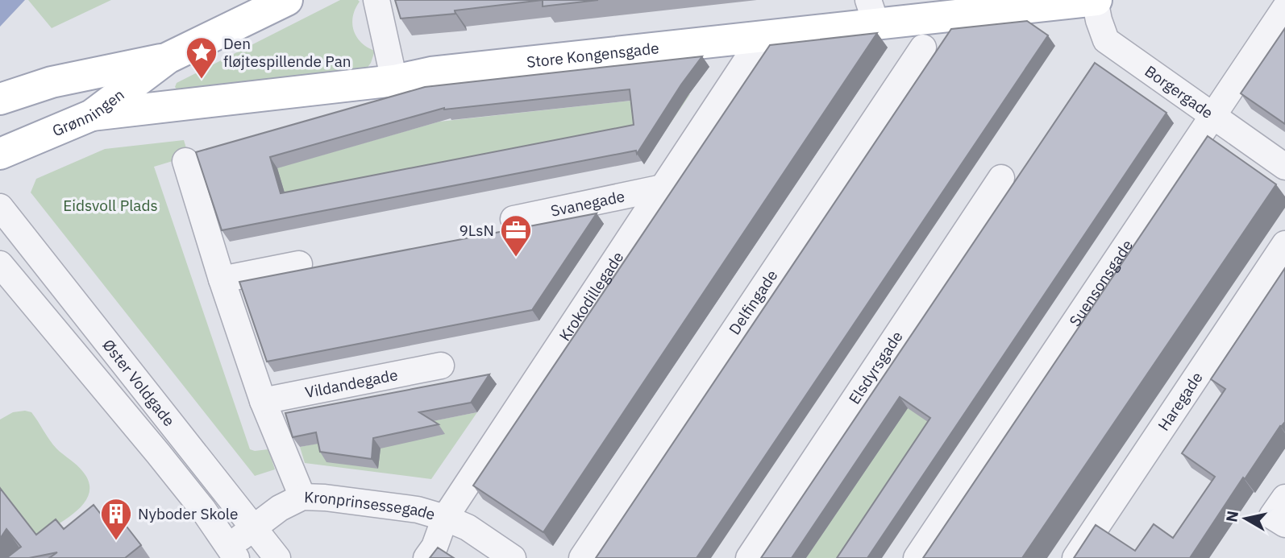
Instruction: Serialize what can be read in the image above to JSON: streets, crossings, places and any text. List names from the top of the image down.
{
  "streets": {
    "main road": ["Store Kongensgade", "Grønningen"],
    "street": [
      "Borgergade",
      "Svanegade",
      "Suensonsgade",
      "Krokodillegade",
      "Delfingade",
      "Elsdyrsgade",
      "Øster Voldgade",
      "Vildandegade",
      "Haregade",
      "Kronprinsessegade"
    ]
  },
  "crossings": [
    ["Store Kongensgade", "Borgergade"],
    ["Store Kongensgade", "Grønningen"],
    ["Store Kongensgade", "Krokodillegade"],
    ["Borgergade", "Suensonsgade"],
    ["Svanegade", "Krokodillegade"],
    ["Krokodillegade", "Kronprinsessegade"],
    ["Øster Voldgade", "Kronprinsessegade"]
  ],
  "parks": ["Eidsvoll Plads"],
  "places": {
    "place": ["Den fløjtespillende Pan"],
    "office": ["9LsN"],
    "building": ["Nyboder Skole"]
  },
  "north": "left"
}
